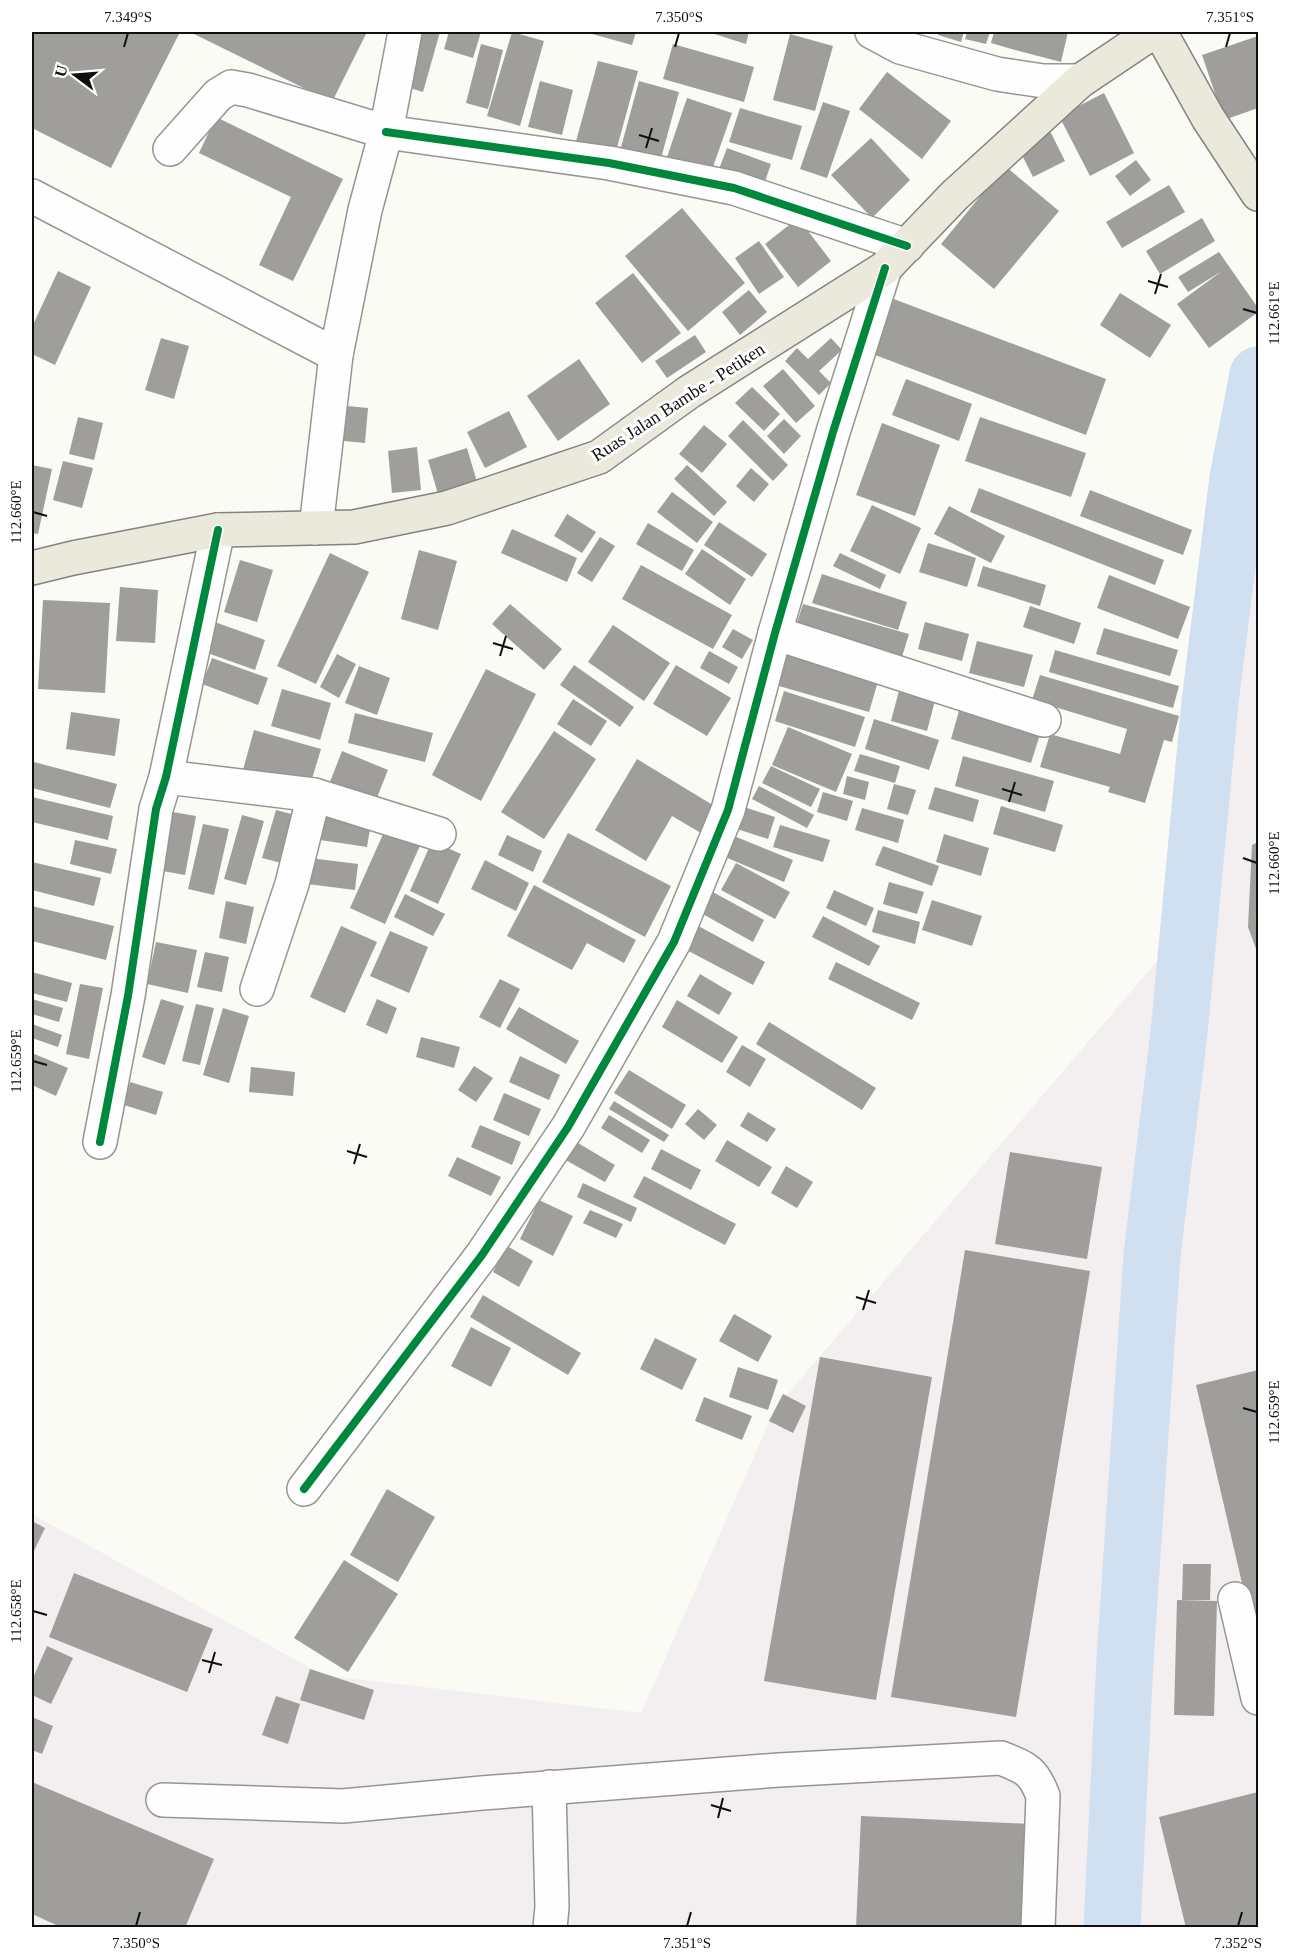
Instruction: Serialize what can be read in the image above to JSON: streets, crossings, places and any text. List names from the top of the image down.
{
  "streets": {
    "main road": ["Ruas Jalan Bambe - Petiken"]
  },
  "north": "left",
  "coordinates": [
    "7.349°S",
    "7.350°S",
    "7.351°S",
    "112.661°E",
    "112.660°E",
    "112.659°E",
    "112.658°E",
    "7.352°S"
  ]
}
